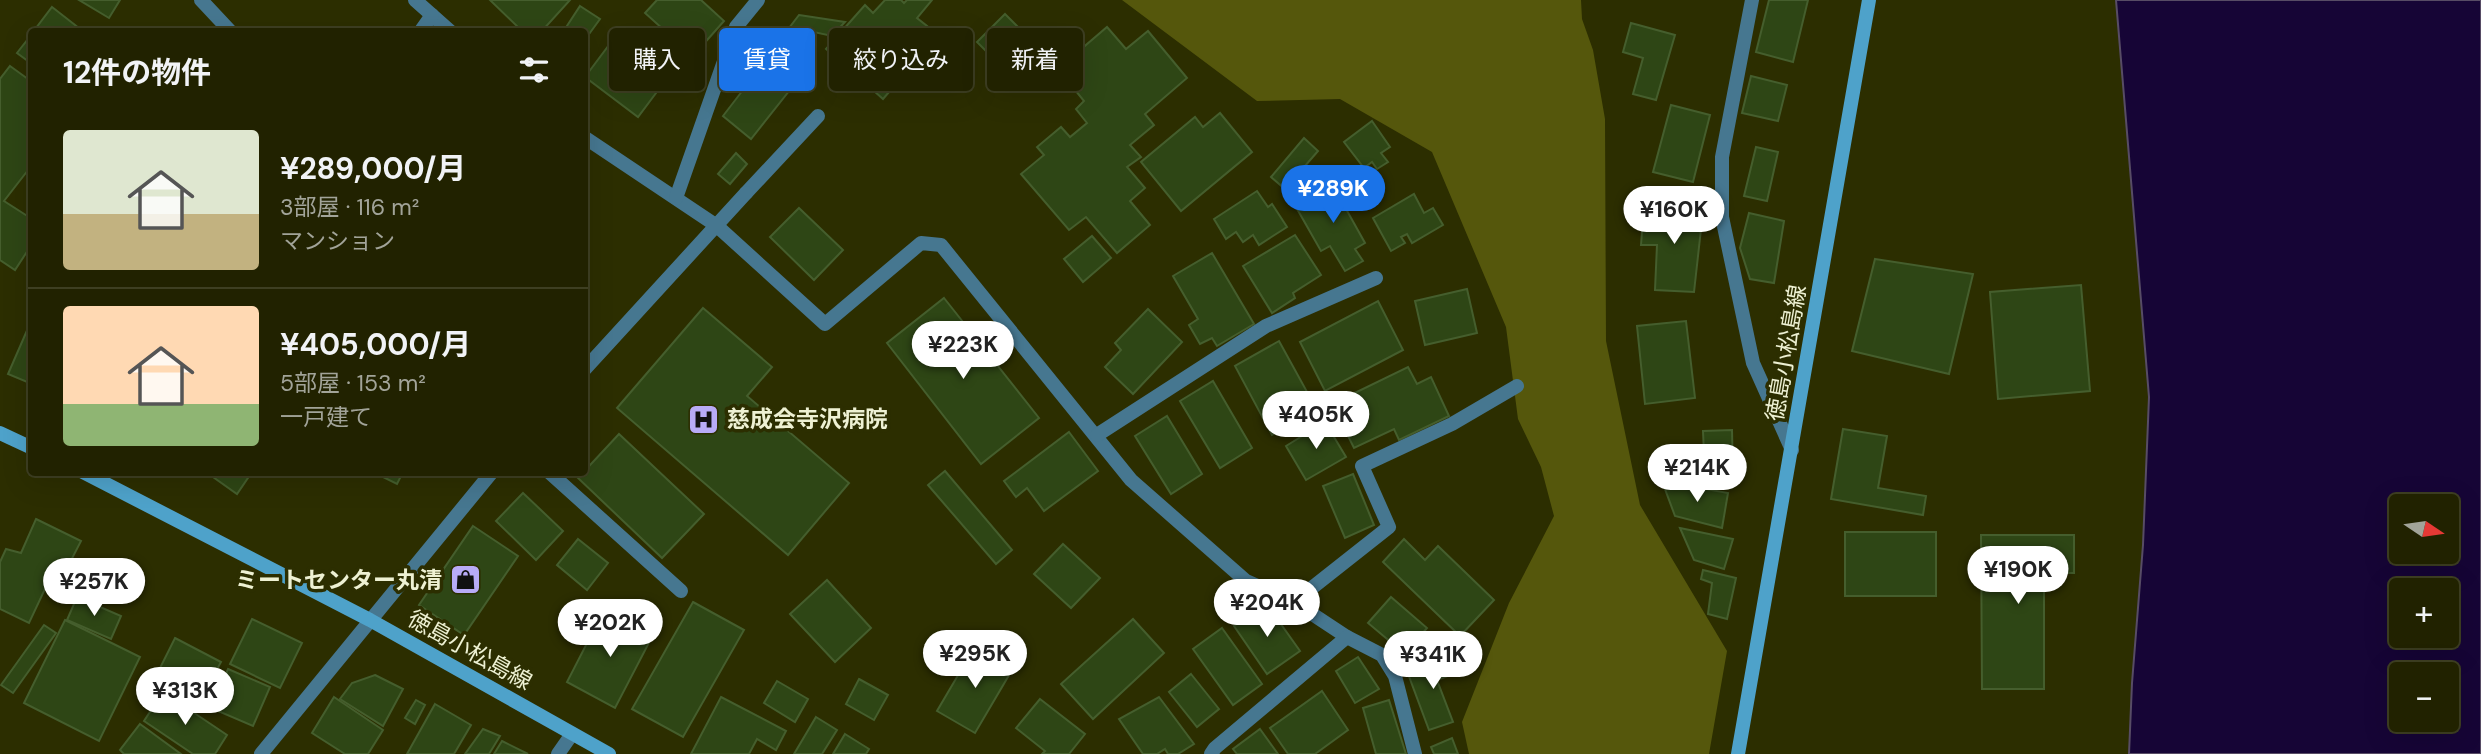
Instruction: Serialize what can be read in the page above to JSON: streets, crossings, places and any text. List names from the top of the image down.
{
  "streets": {
    "main road": ["徳島小松島線"]
  },
  "places": {
    "hospital": ["慈成会寺沢病院"],
    "shop": ["ミートセンター丸清"]
  },
  "north": "right",
  "page": {
    "chip": [
      "購入",
      "賃貸",
      "絞り込み",
      "新着"
    ],
    "heading": "12件の物件",
    "list": [
      {
        "name": "¥289,000/月",
        "note": "3部屋 · 116 m² · マンション"
      },
      {
        "name": "¥405,000/月",
        "note": "5部屋 · 153 m² · 一戸建て"
      }
    ],
    "price": [
      "¥289K",
      "¥160K",
      "¥223K",
      "¥405K",
      "¥214K",
      "¥190K",
      "¥257K",
      "¥204K",
      "¥202K",
      "¥295K",
      "¥341K",
      "¥313K"
    ],
    "map_buttons": ["+", "−"]
  }
}
